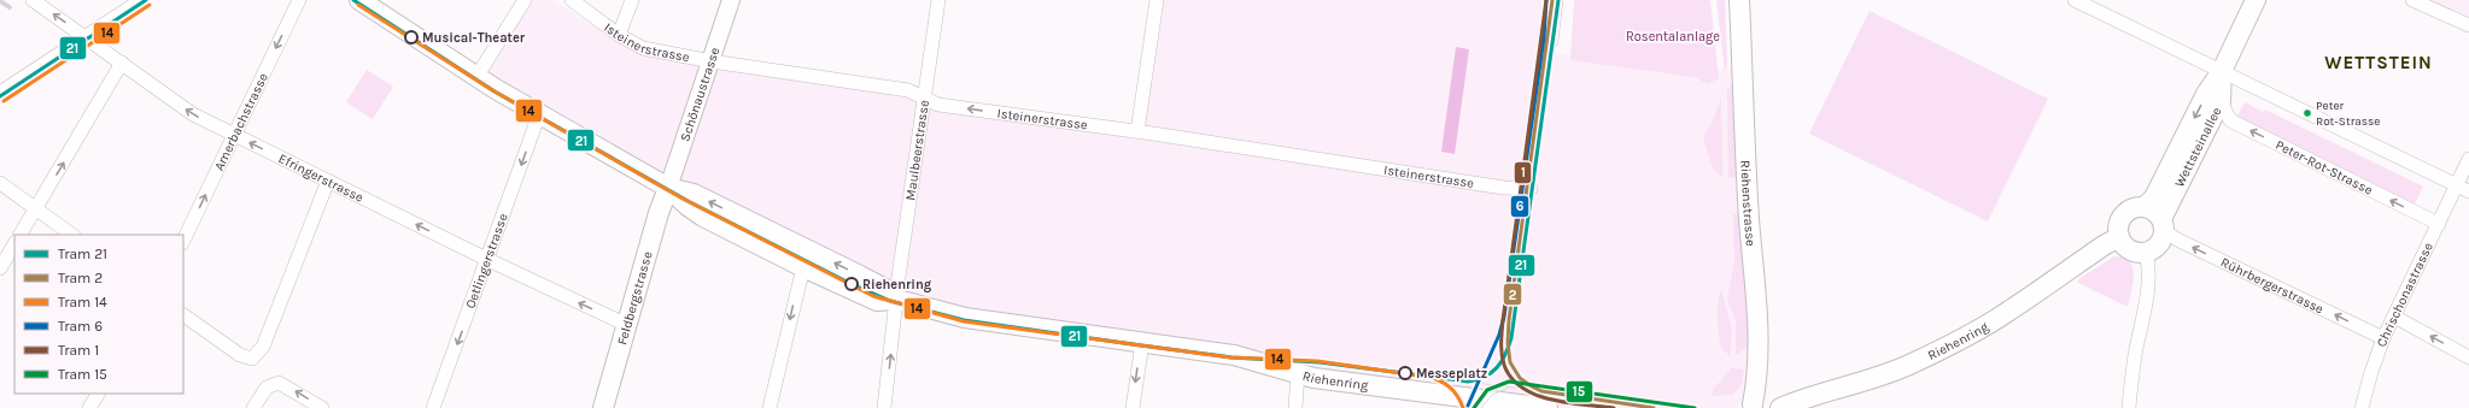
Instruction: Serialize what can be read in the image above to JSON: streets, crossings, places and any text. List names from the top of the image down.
{
  "streets": {
    "main road": [
      "Wettsteinallee",
      "Riehenstrasse",
      "Feldbergstrasse",
      "Riehenring"
    ],
    "street": [
      "Isteinerstrasse",
      "Schönaustrasse",
      "Amerbachstrasse",
      "Maulbeerstrasse",
      "Peter-Rot-Strasse",
      "Efringerstrasse",
      "Oetlingerstrasse",
      "Rührbergerstrasse",
      "Chrischonastrasse"
    ]
  },
  "crossings": [
    ["Isteinerstrasse", "Schönaustrasse"],
    ["Isteinerstrasse", "Maulbeerstrasse"],
    ["Schönaustrasse", "Feldbergstrasse"],
    ["Schönaustrasse", "Riehenring"],
    ["Amerbachstrasse", "Efringerstrasse"],
    ["Wettsteinallee", "Peter-Rot-Strasse"],
    ["Wettsteinallee", "Rührbergerstrasse"],
    ["Wettsteinallee", "Riehenring"],
    ["Maulbeerstrasse", "Riehenring"],
    ["Peter-Rot-Strasse", "Chrischonastrasse"],
    ["Efringerstrasse", "Oetlingerstrasse"],
    ["Efringerstrasse", "Feldbergstrasse"],
    ["Oetlingerstrasse", "Riehenring"],
    ["Rührbergerstrasse", "Chrischonastrasse"],
    ["Rührbergerstrasse", "Riehenring"],
    ["Feldbergstrasse", "Riehenring"]
  ],
  "one_way": ["Efringerstrasse", "Oetlingerstrasse", "Rührbergerstrasse"],
  "districts": ["WETTSTEIN"],
  "parks": ["Rosentalanlage"],
  "places": [
    "Musical-Theater",
    "Peter Rot-Strasse",
    "Riehenring",
    "Messeplatz"
  ],
  "lines": [
    "tram line 21",
    "tram line 2",
    "tram line 6",
    "tram line 1",
    "tram line 14",
    "tram line 15"
  ],
  "legend": [
    "Tram 21",
    "Tram 2",
    "Tram 14",
    "Tram 6",
    "Tram 1",
    "Tram 15"
  ]
}
